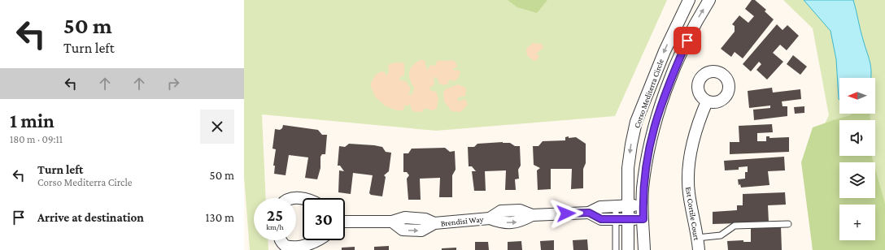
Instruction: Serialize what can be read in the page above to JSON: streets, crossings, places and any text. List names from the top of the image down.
{
  "streets": {
    "street": ["Corso Mediterra Circle", "Est Cortile Court", "Brendisi Way"]
  },
  "crossings": [
    ["Corso Mediterra Circle", "Brendisi Way"]
  ],
  "north": "left",
  "page": {
    "turn": ["50 m", "Turn left"],
    "map_buttons": "+",
    "heading": ["1 min", "180 m · 09:11"],
    "list": [
      {
        "name": "Turn left",
        "note": "Corso Mediterra Circle",
        "value": "50 m"
      },
      {
        "name": "Arrive at destination",
        "value": "130 m"
      }
    ],
    "speed": "25 km/h",
    "limit": "30"
  }
}
